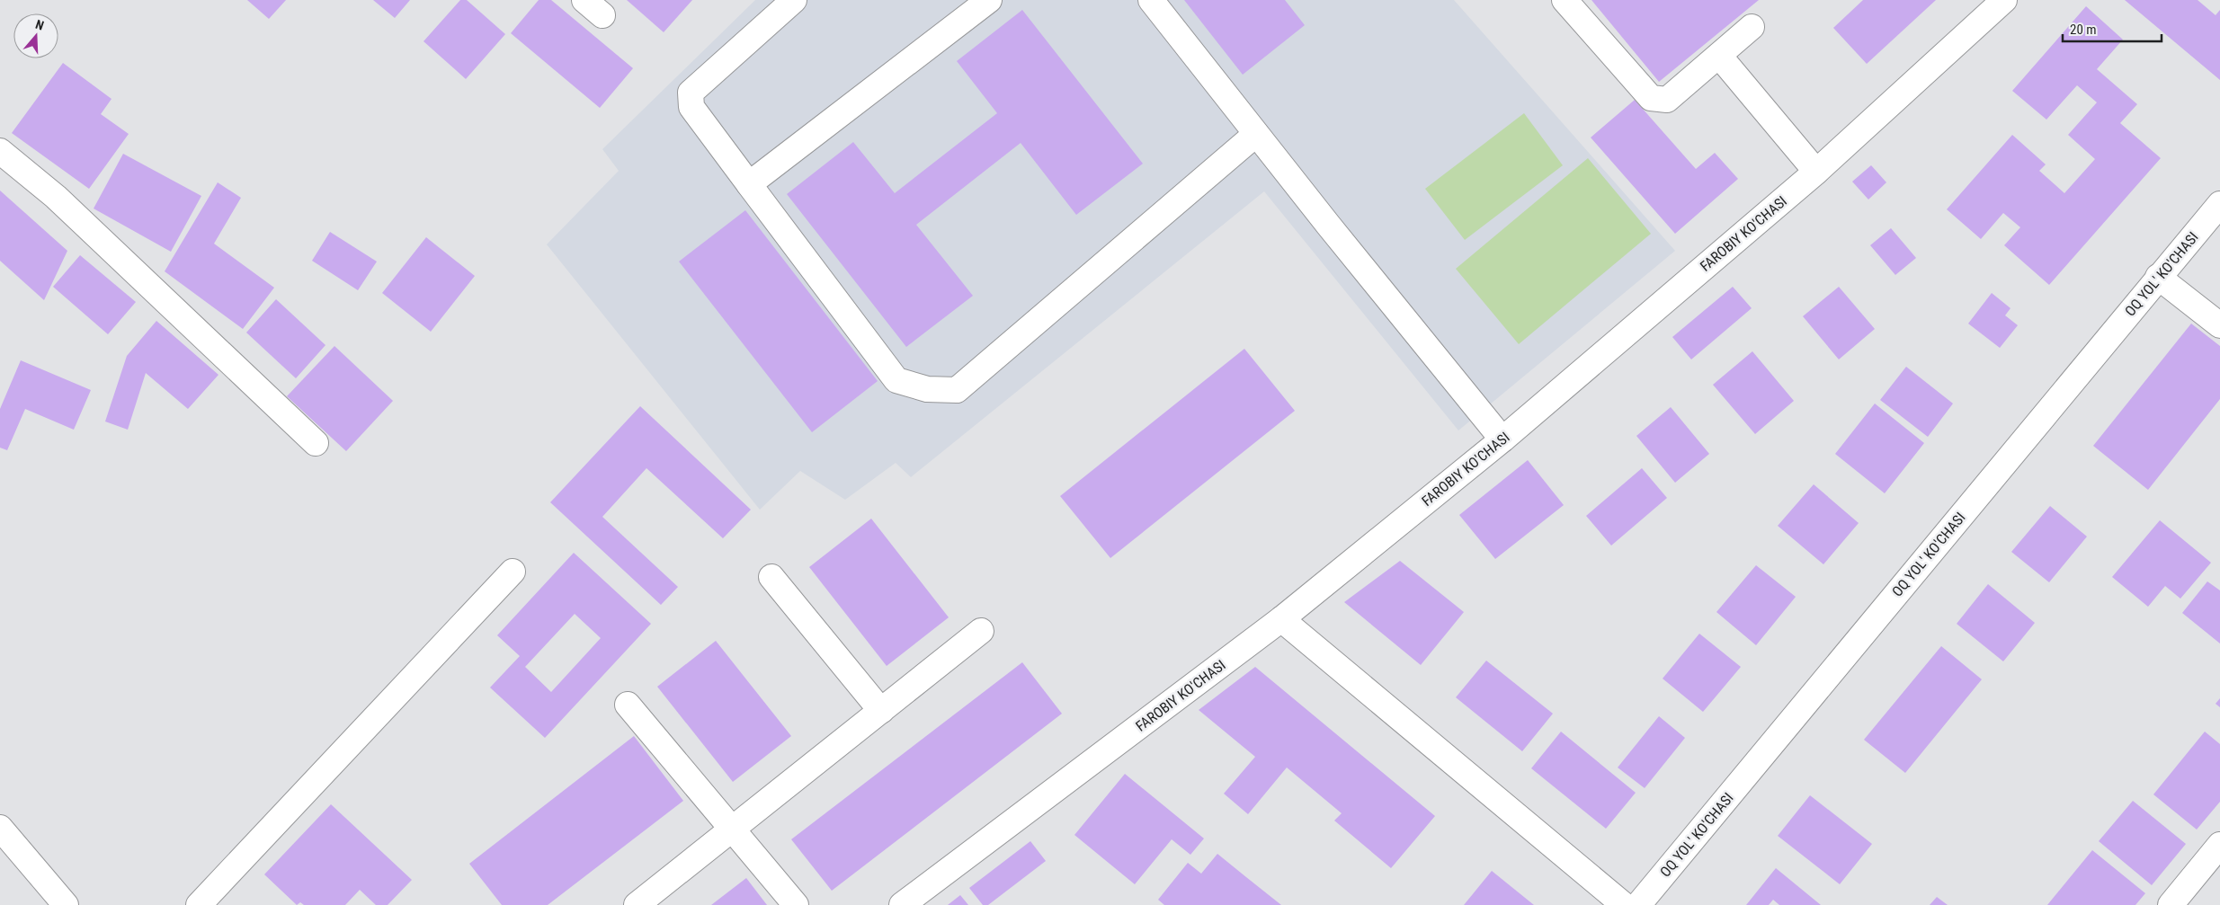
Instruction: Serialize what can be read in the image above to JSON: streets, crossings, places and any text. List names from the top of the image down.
{
  "streets": {
    "street": ["FAROBIY KO'CHASI", "OQ YOL' KO'CHASI"]
  },
  "scale_bar": "20 m",
  "north": "top"
}
